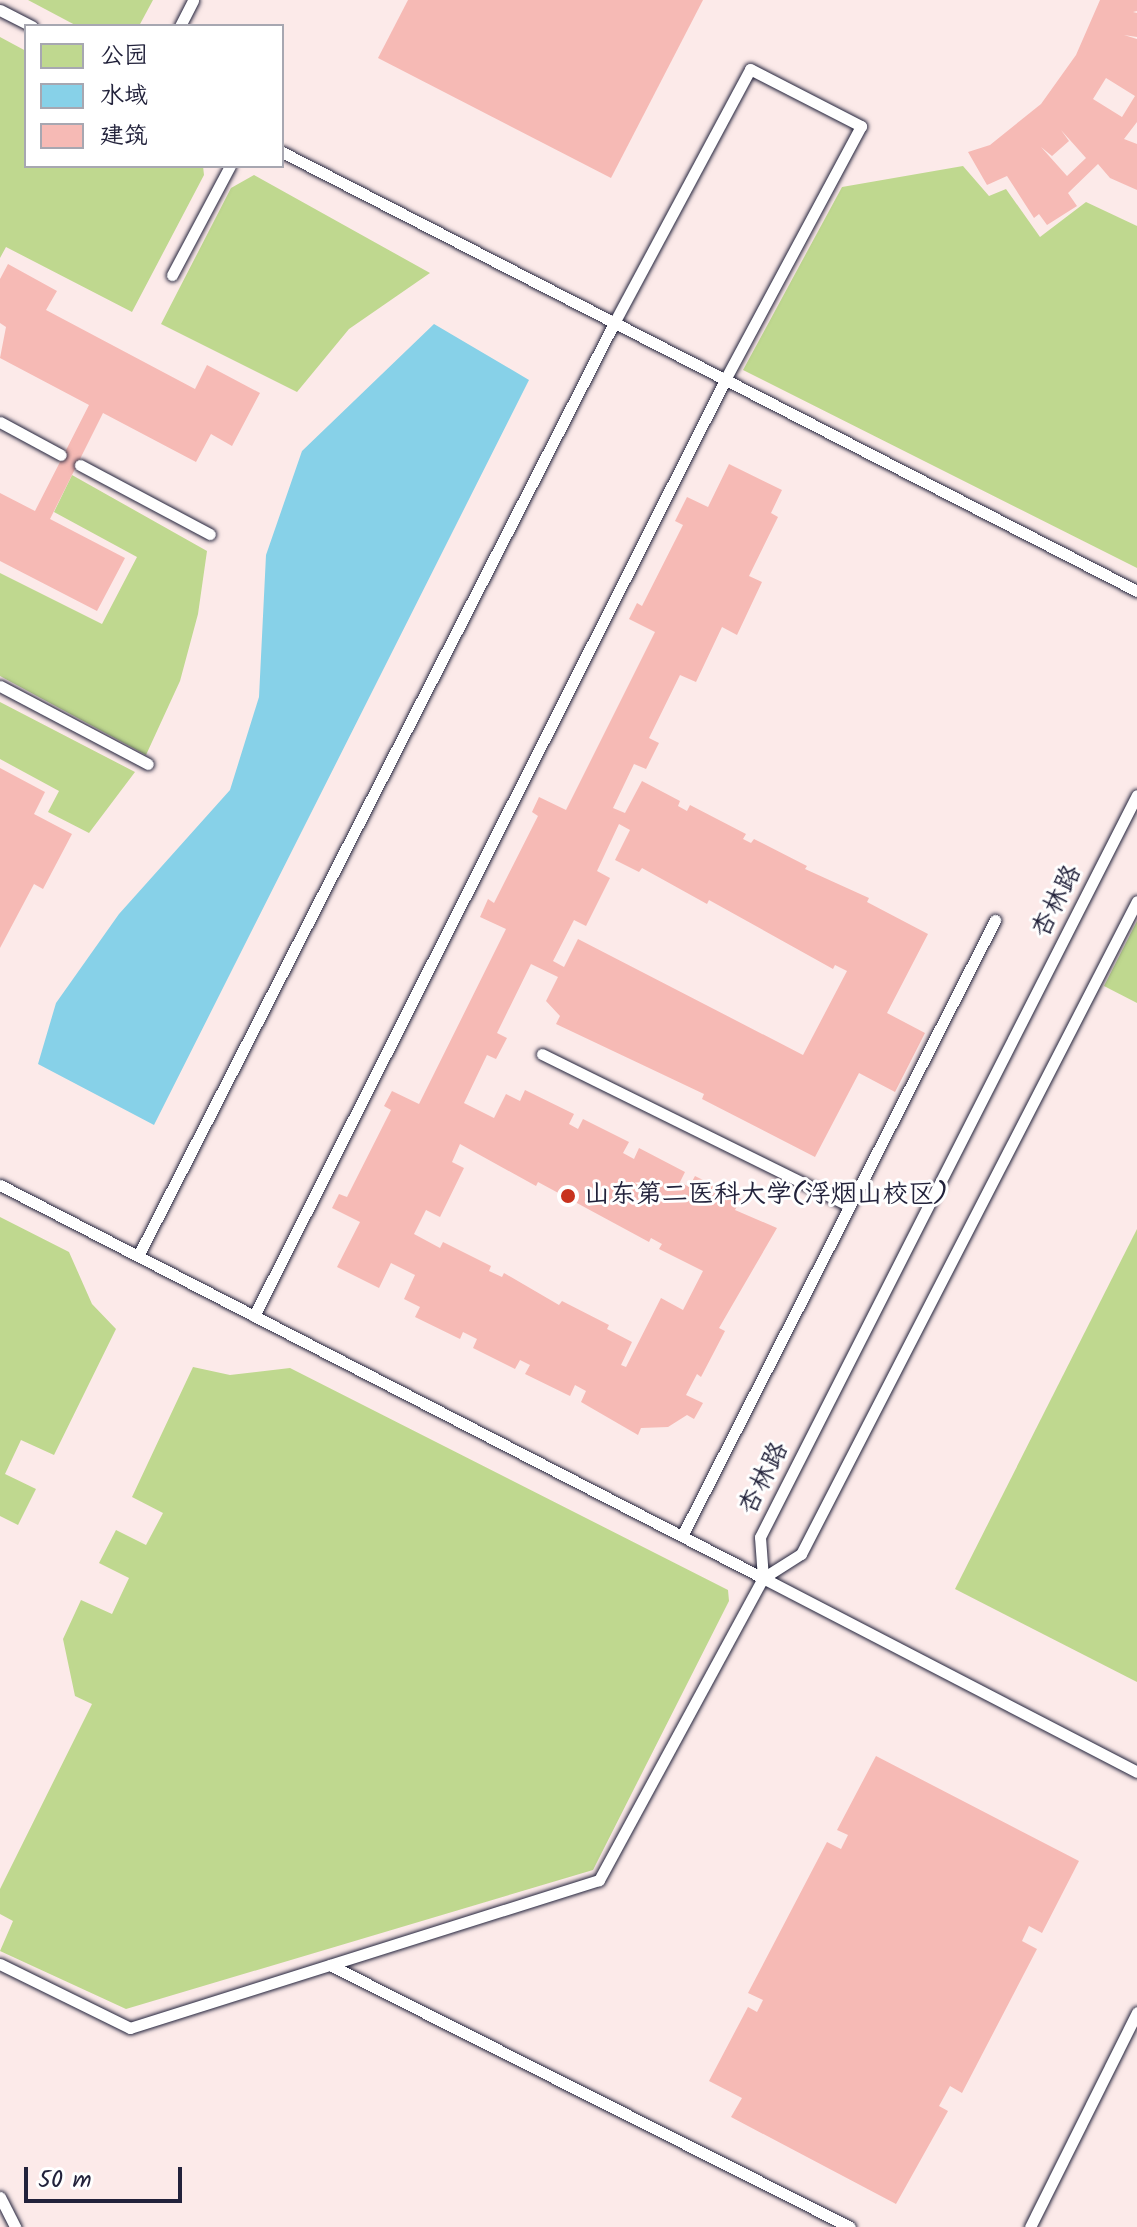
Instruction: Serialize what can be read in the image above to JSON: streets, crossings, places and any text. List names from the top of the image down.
{
  "streets": {
    "lane": ["杏林路"]
  },
  "places": ["山东第二医科大学(浮烟山校区)"],
  "legend": ["公园", "水域", "建筑"],
  "scale_bar": "50 m"
}
